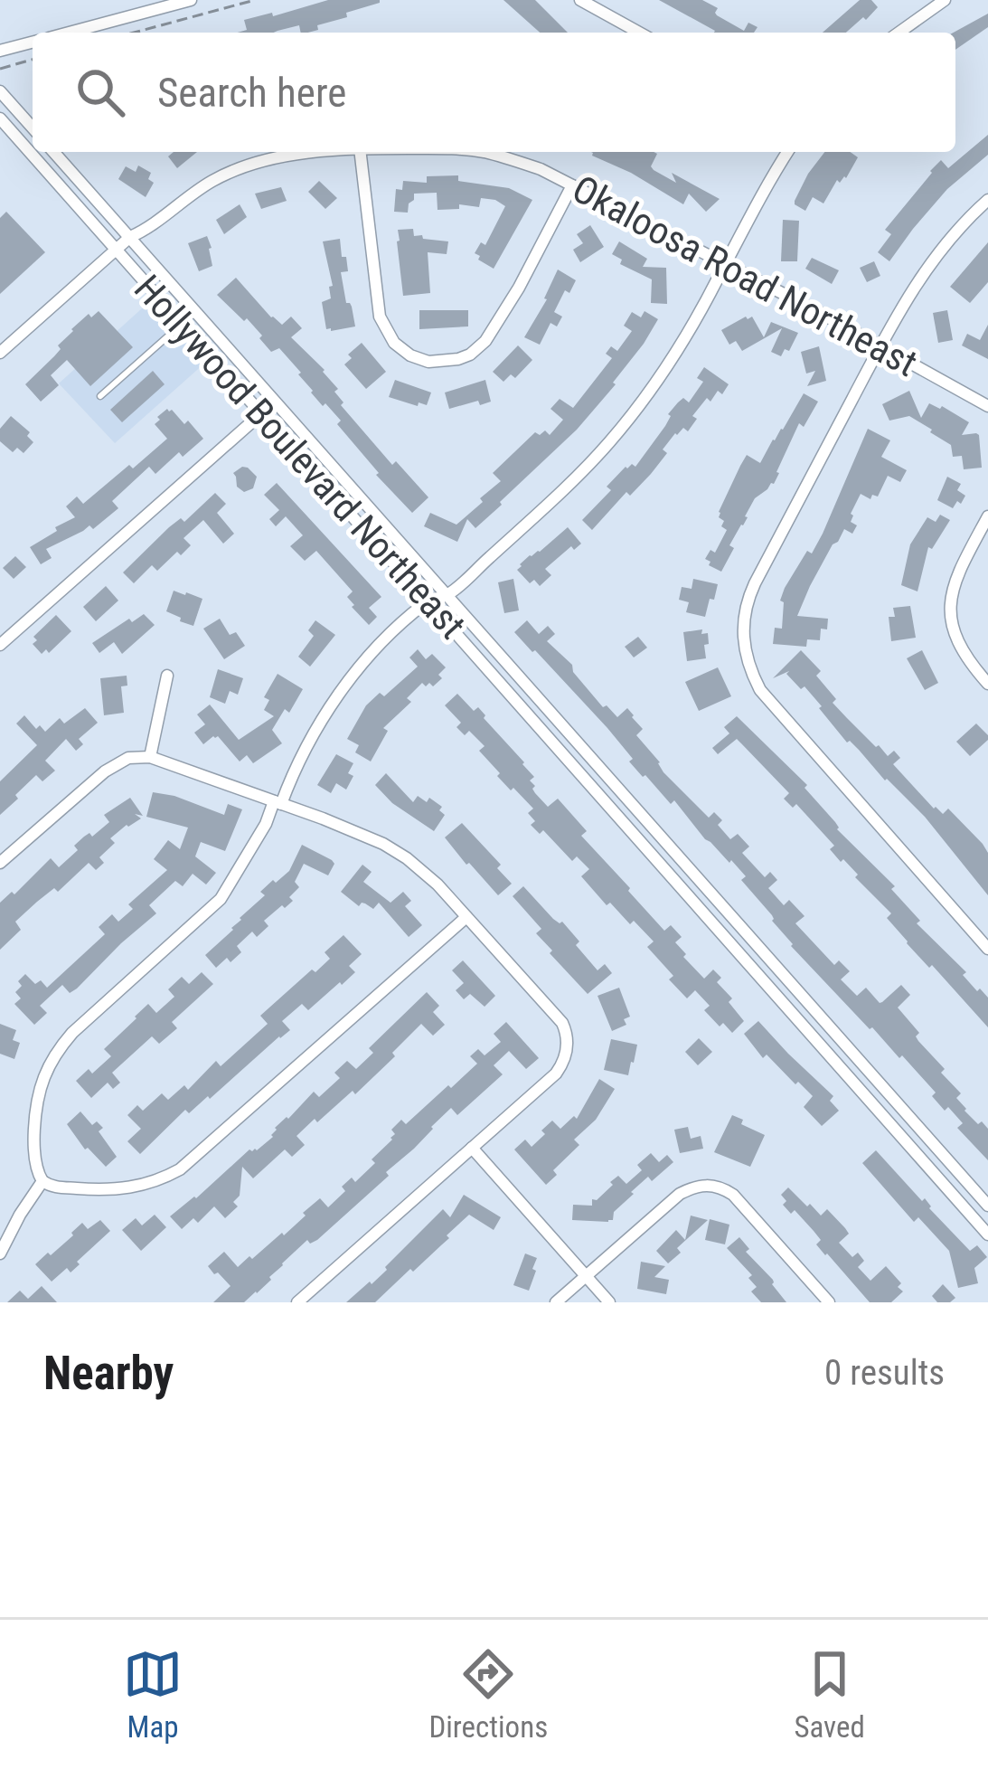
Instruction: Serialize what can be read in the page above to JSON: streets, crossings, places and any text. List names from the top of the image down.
{
  "streets": {
    "street": ["Okaloosa Road Northeast", "Hollywood Boulevard Northeast"]
  },
  "crossings": [
    ["Okaloosa Road Northeast", "Hollywood Boulevard Northeast"]
  ],
  "page": {
    "search": "Search here",
    "heading": ["Nearby", "0 results"],
    "nav": ["Map", "Directions", "Saved"]
  }
}
